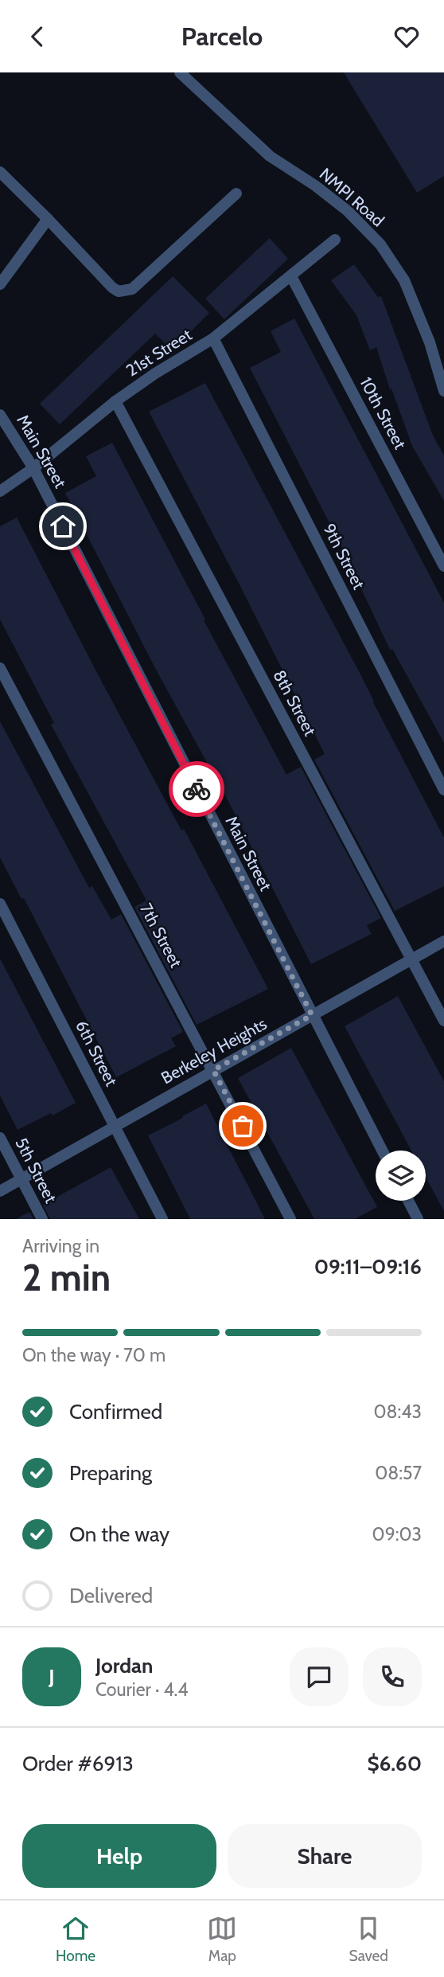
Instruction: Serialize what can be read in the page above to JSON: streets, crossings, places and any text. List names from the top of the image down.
{
  "streets": {
    "street": [
      "NMPI Road",
      "21st Street",
      "10th Street",
      "Main Street",
      "9th Street",
      "8th Street",
      "7th Street",
      "Berkeley Heights",
      "6th Street",
      "5th Street"
    ]
  },
  "crossings": [
    ["21st Street", "10th Street"],
    ["21st Street", "Main Street"],
    ["21st Street", "9th Street"],
    ["21st Street", "8th Street"],
    ["Main Street", "Berkeley Heights"],
    ["8th Street", "Berkeley Heights"],
    ["7th Street", "Berkeley Heights"],
    ["Berkeley Heights", "6th Street"],
    ["Berkeley Heights", "5th Street"]
  ],
  "page": {
    "header": "Parcelo",
    "heading": ["2 min", "Arriving in", "09:11–09:16"],
    "panel": [
      "Jordan",
      "Courier · 4.4",
      "Order #6913",
      "$6.60"
    ],
    "bar": "On the way · 70 m",
    "list": [
      ["Confirmed", "08:43"],
      ["Preparing", "08:57"],
      ["On the way", "09:03"],
      "Delivered"
    ],
    "round": "J",
    "buttons": ["Help", "Share"],
    "tabs": ["Home", "Map", "Saved"]
  }
}
